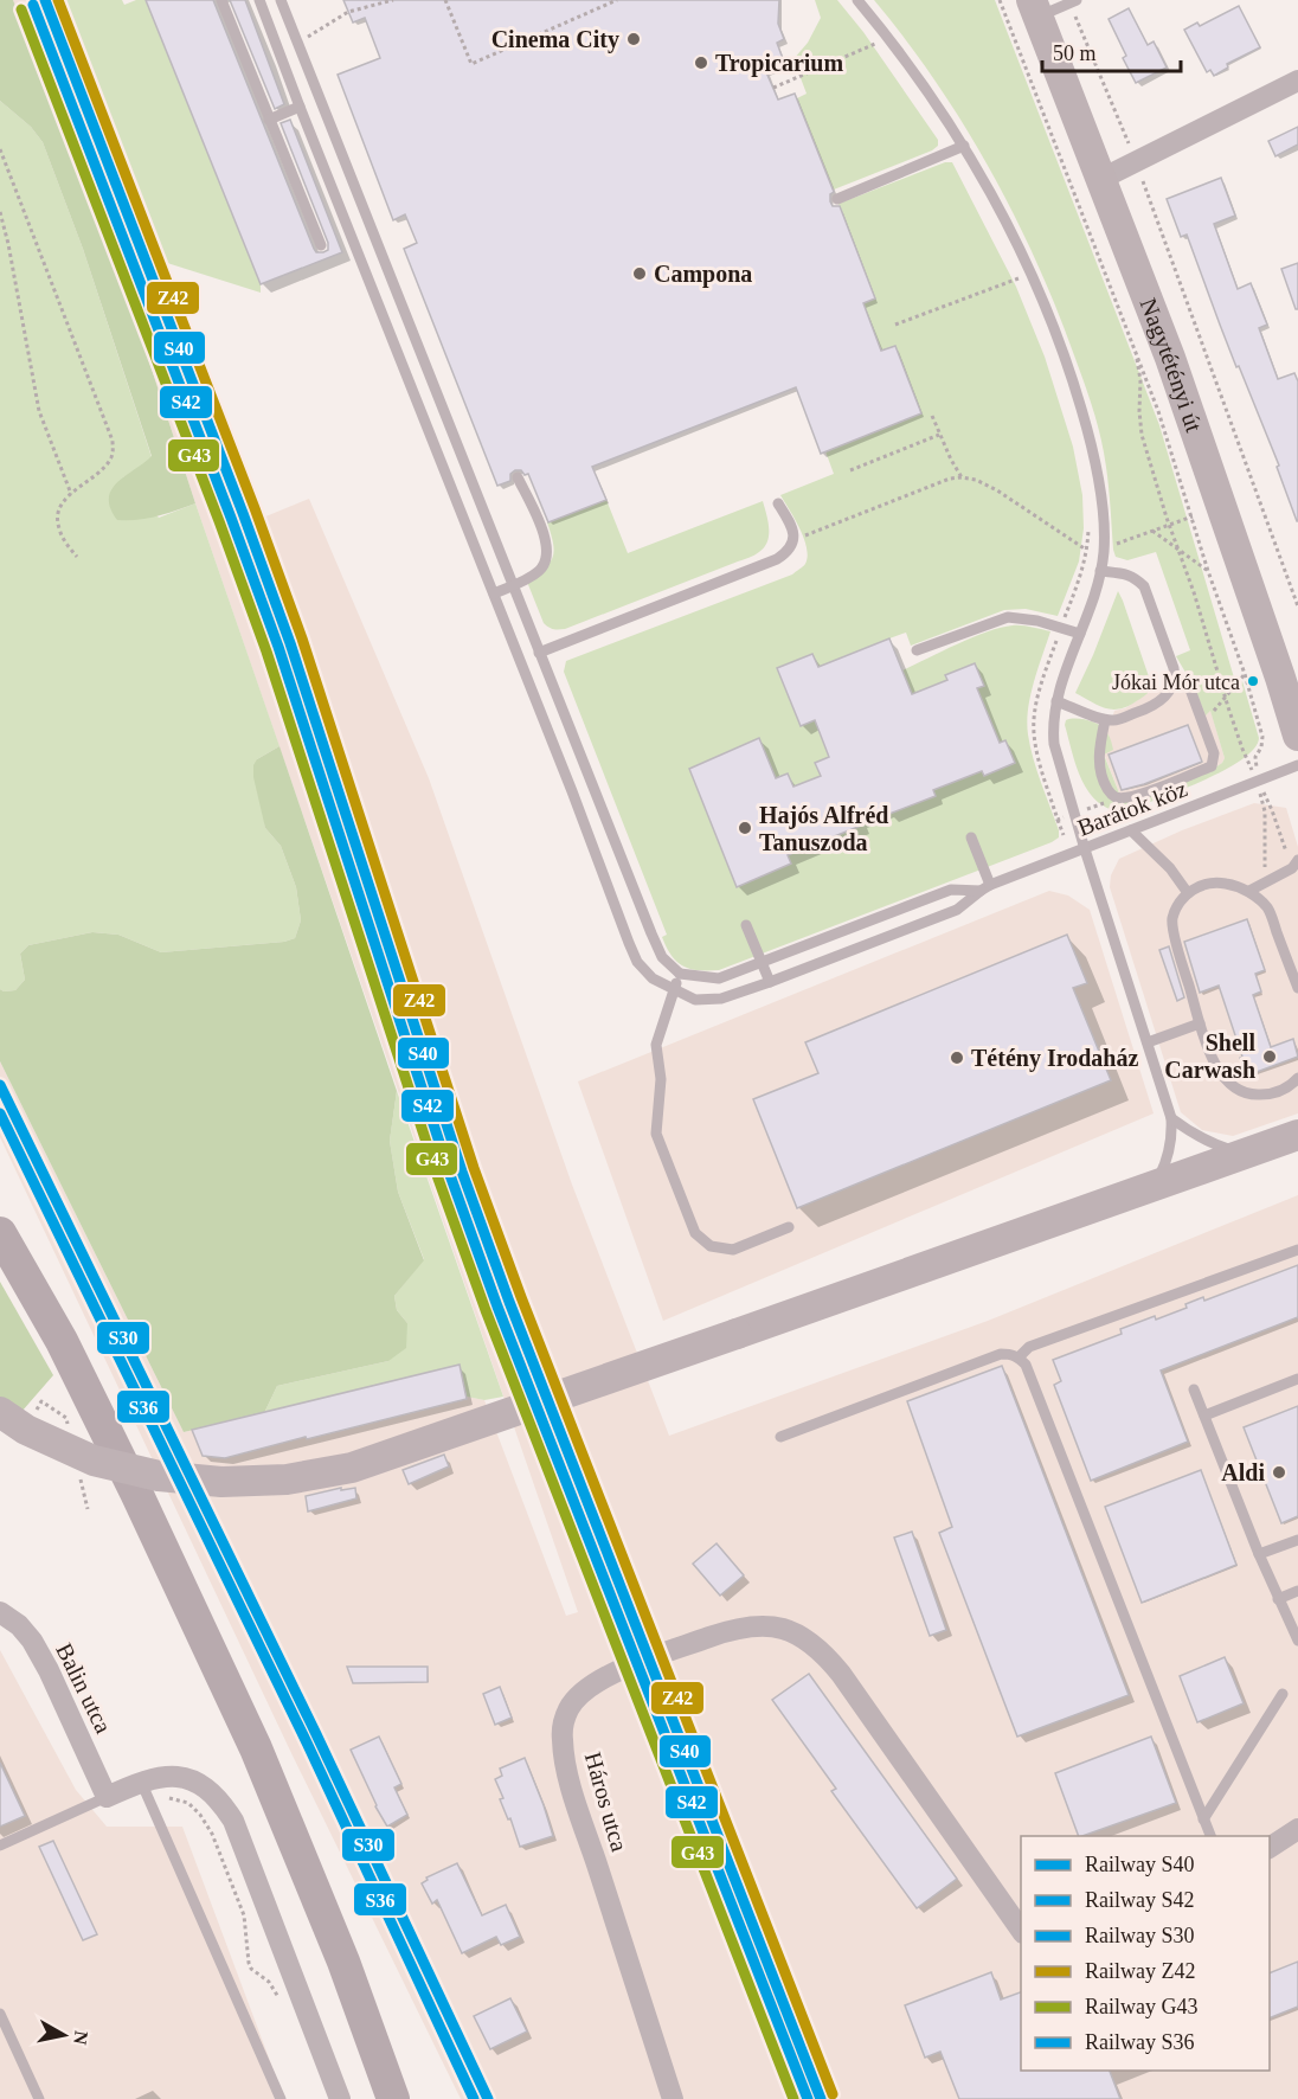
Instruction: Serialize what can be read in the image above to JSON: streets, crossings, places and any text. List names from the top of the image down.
{
  "streets": {
    "street": ["Nagytétényi út", "Balin utca", "Háros utca"],
    "lane": ["Barátok köz"]
  },
  "places": [
    "Cinema City",
    "Tropicarium",
    "Campona",
    "Jókai Mór utca",
    "Hajós Alfréd Tanuszoda",
    "Shell Carwash",
    "Tétény Irodaház",
    "Aldi"
  ],
  "lines": [
    "rail line S40",
    "rail line Z42",
    "rail line S42",
    "rail line G43",
    "rail line S30",
    "rail line S36"
  ],
  "legend": [
    "Railway S40",
    "Railway S42",
    "Railway S30",
    "Railway Z42",
    "Railway G43",
    "Railway S36"
  ],
  "scale_bar": "50 m",
  "north": "right"
}
